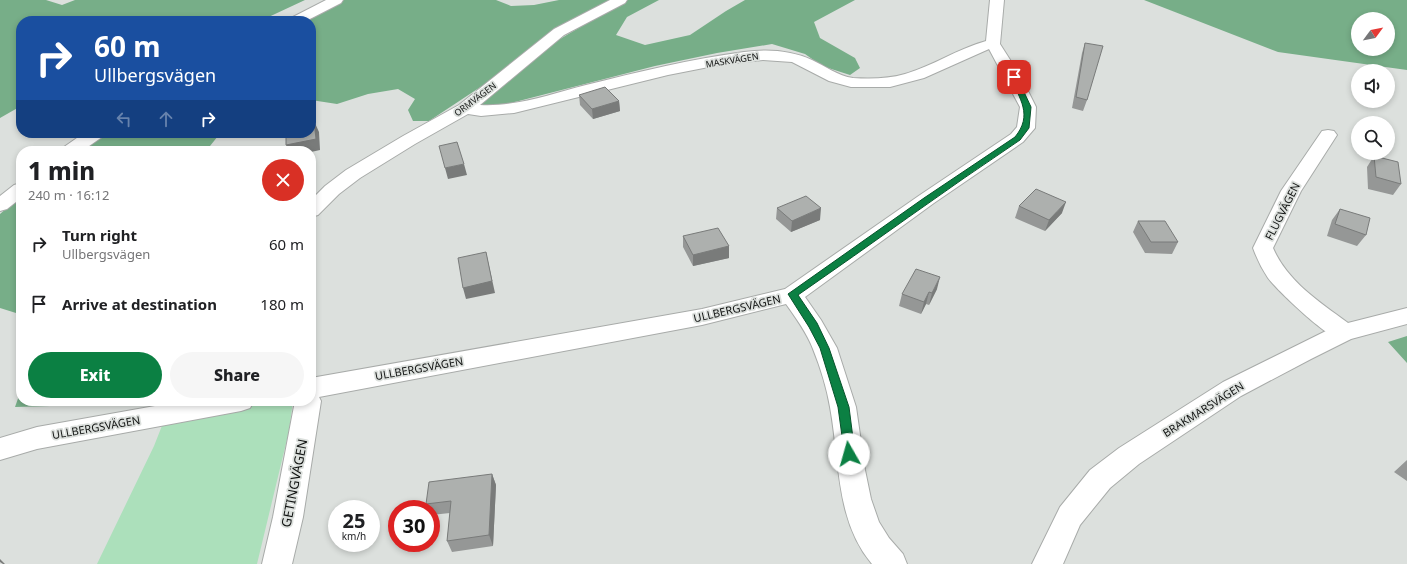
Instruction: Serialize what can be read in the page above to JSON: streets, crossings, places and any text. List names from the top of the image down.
{
  "streets": {
    "street": [
      "MASKVÄGEN",
      "ORMVÄGEN",
      "FLUGVÄGEN",
      "ULLBERGSVÄGEN",
      "BRAKMARSVÄGEN",
      "GETINGVÄGEN"
    ]
  },
  "crossings": [
    ["MASKVÄGEN", "ORMVÄGEN"],
    ["MASKVÄGEN", "ULLBERGSVÄGEN"],
    ["FLUGVÄGEN", "BRAKMARSVÄGEN"]
  ],
  "north": "top right",
  "page": {
    "turn": ["60 m", "Ullbergsvägen"],
    "heading": ["1 min", "240 m · 16:12"],
    "list": [
      {
        "name": "Turn right",
        "note": "Ullbergsvägen",
        "value": "60 m"
      },
      {
        "name": "Arrive at destination",
        "value": "180 m"
      }
    ],
    "buttons": ["Exit", "Share"],
    "speed": "25 km/h",
    "limit": "30"
  }
}
